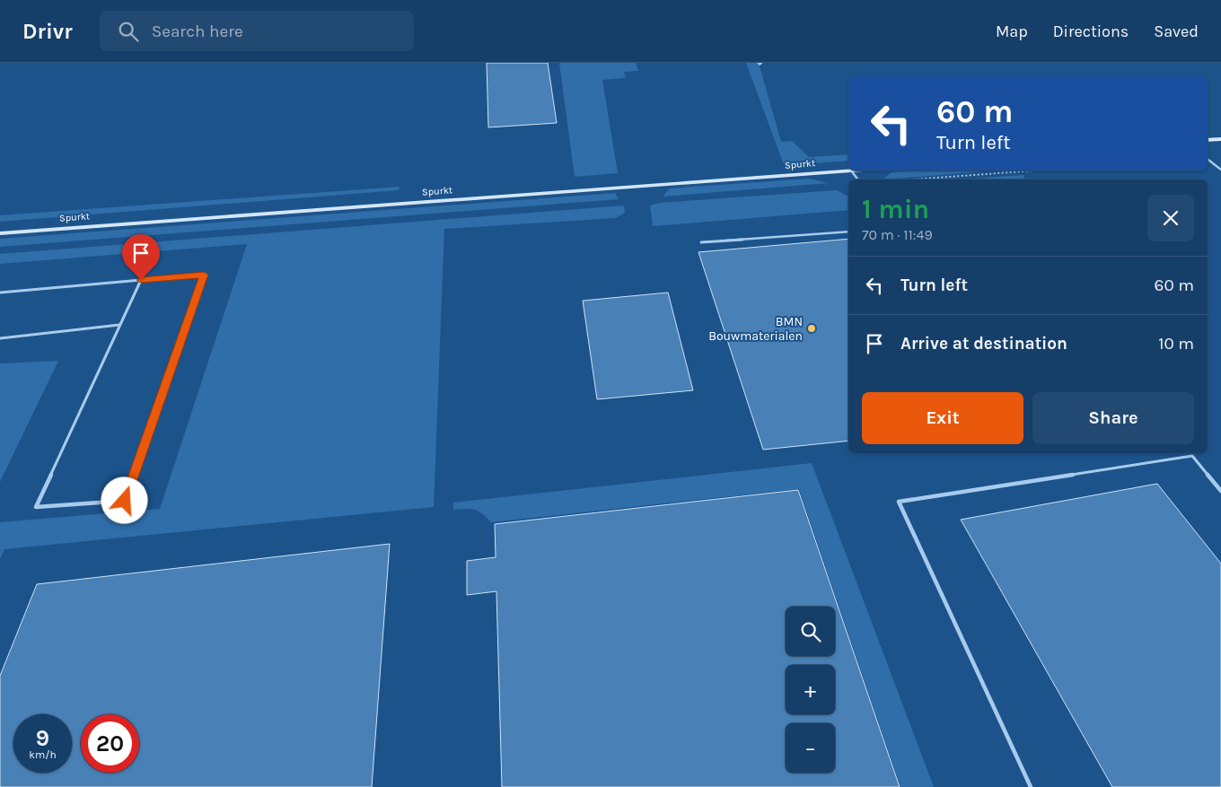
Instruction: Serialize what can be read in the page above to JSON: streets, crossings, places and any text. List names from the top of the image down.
{
  "streets": {
    "street": ["Spurkt"]
  },
  "places": ["BMN Bouwmaterialen"],
  "page": {
    "header": "Drivr",
    "search": "Search here",
    "nav": ["Map", "Directions", "Saved"],
    "turn": ["60 m", "Turn left"],
    "heading": ["1 min", "70 m · 11:49"],
    "list": [
      {
        "name": "Turn left",
        "value": "60 m"
      },
      {
        "name": "Arrive at destination",
        "value": "10 m"
      }
    ],
    "buttons": ["Exit", "Share"],
    "map_buttons": ["+", "−"],
    "speed": "9 km/h",
    "limit": "20"
  }
}
